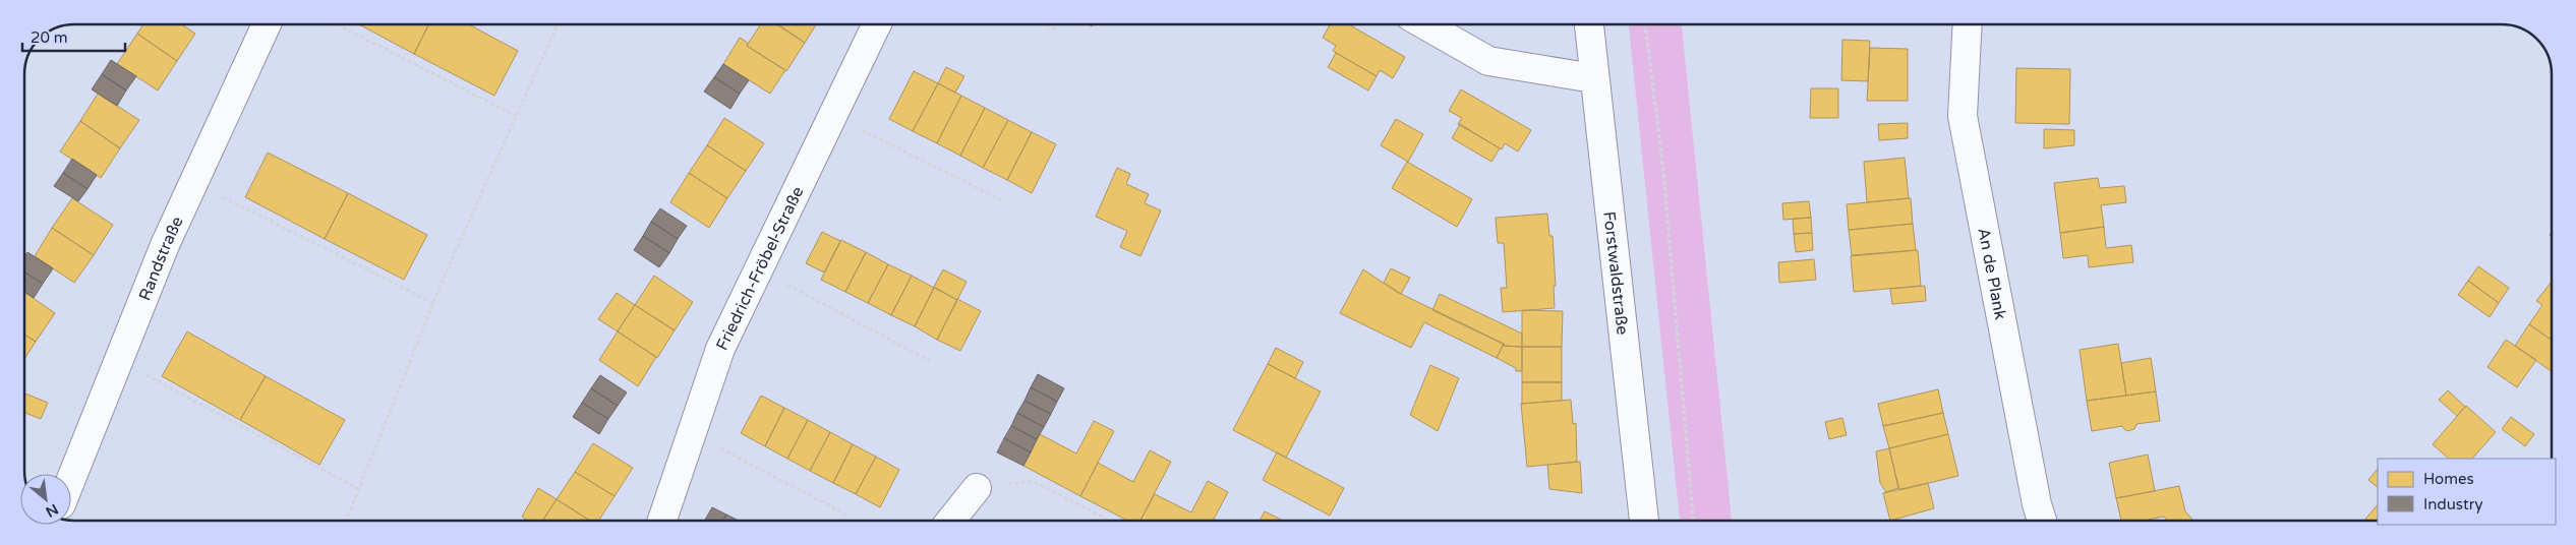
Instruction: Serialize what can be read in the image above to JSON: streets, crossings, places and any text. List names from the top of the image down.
{
  "streets": {
    "street": [
      "Randstraße",
      "Friedrich-Fröbel-Straße",
      "Forstwaldstraße",
      "An de Plank"
    ]
  },
  "legend": ["Homes", "Industry"],
  "scale_bar": "20 m",
  "north": "bottom right"
}
